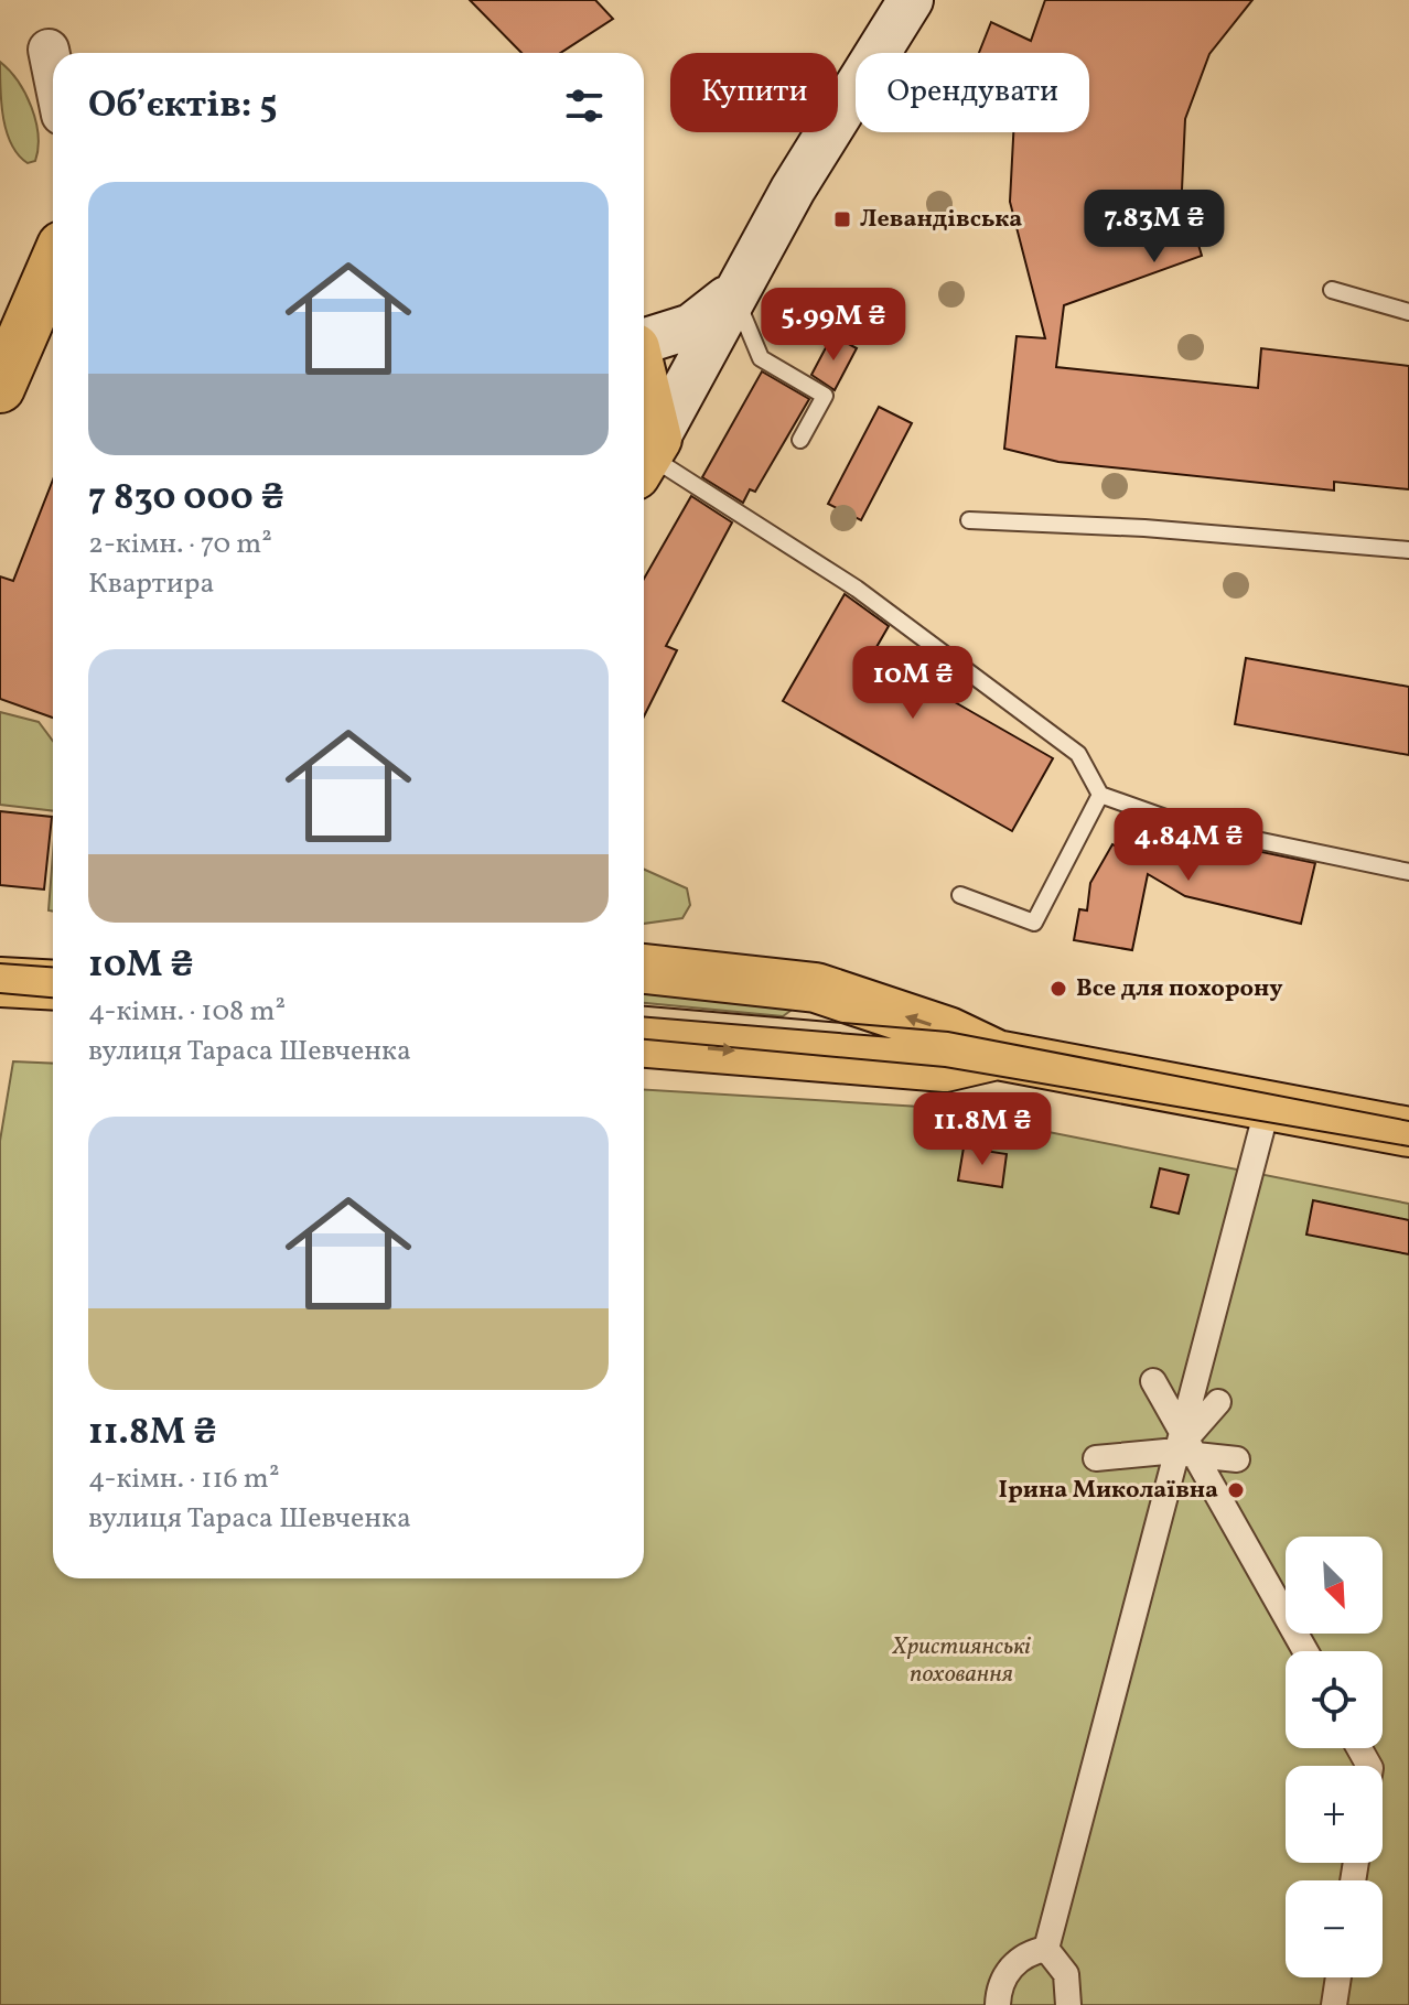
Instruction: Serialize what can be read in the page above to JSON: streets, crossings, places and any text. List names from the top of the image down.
{
  "parks": ["Християнські поховання"],
  "places": {
    "transit": ["Левандівська"],
    "other": ["Все для похорону", "Ірина Миколаївна"]
  },
  "north": "bottom right",
  "page": {
    "chip": ["Купити", "Орендувати"],
    "heading": "Об’єктів: 5",
    "list": [
      {
        "name": "7 830 000 ₴",
        "note": "2-кімн. · 70 m² · Квартира"
      },
      {
        "name": "10M ₴",
        "note": "4-кімн. · 108 m² · вулиця Тараса Шевченка"
      },
      {
        "name": "11.8M ₴",
        "note": "4-кімн. · 116 m² · вулиця Тараса Шевченка"
      }
    ],
    "price": [
      "7.83M ₴",
      "5.99M ₴",
      "10M ₴",
      "4.84M ₴",
      "11.8M ₴"
    ],
    "map_buttons": ["+", "−"]
  }
}
